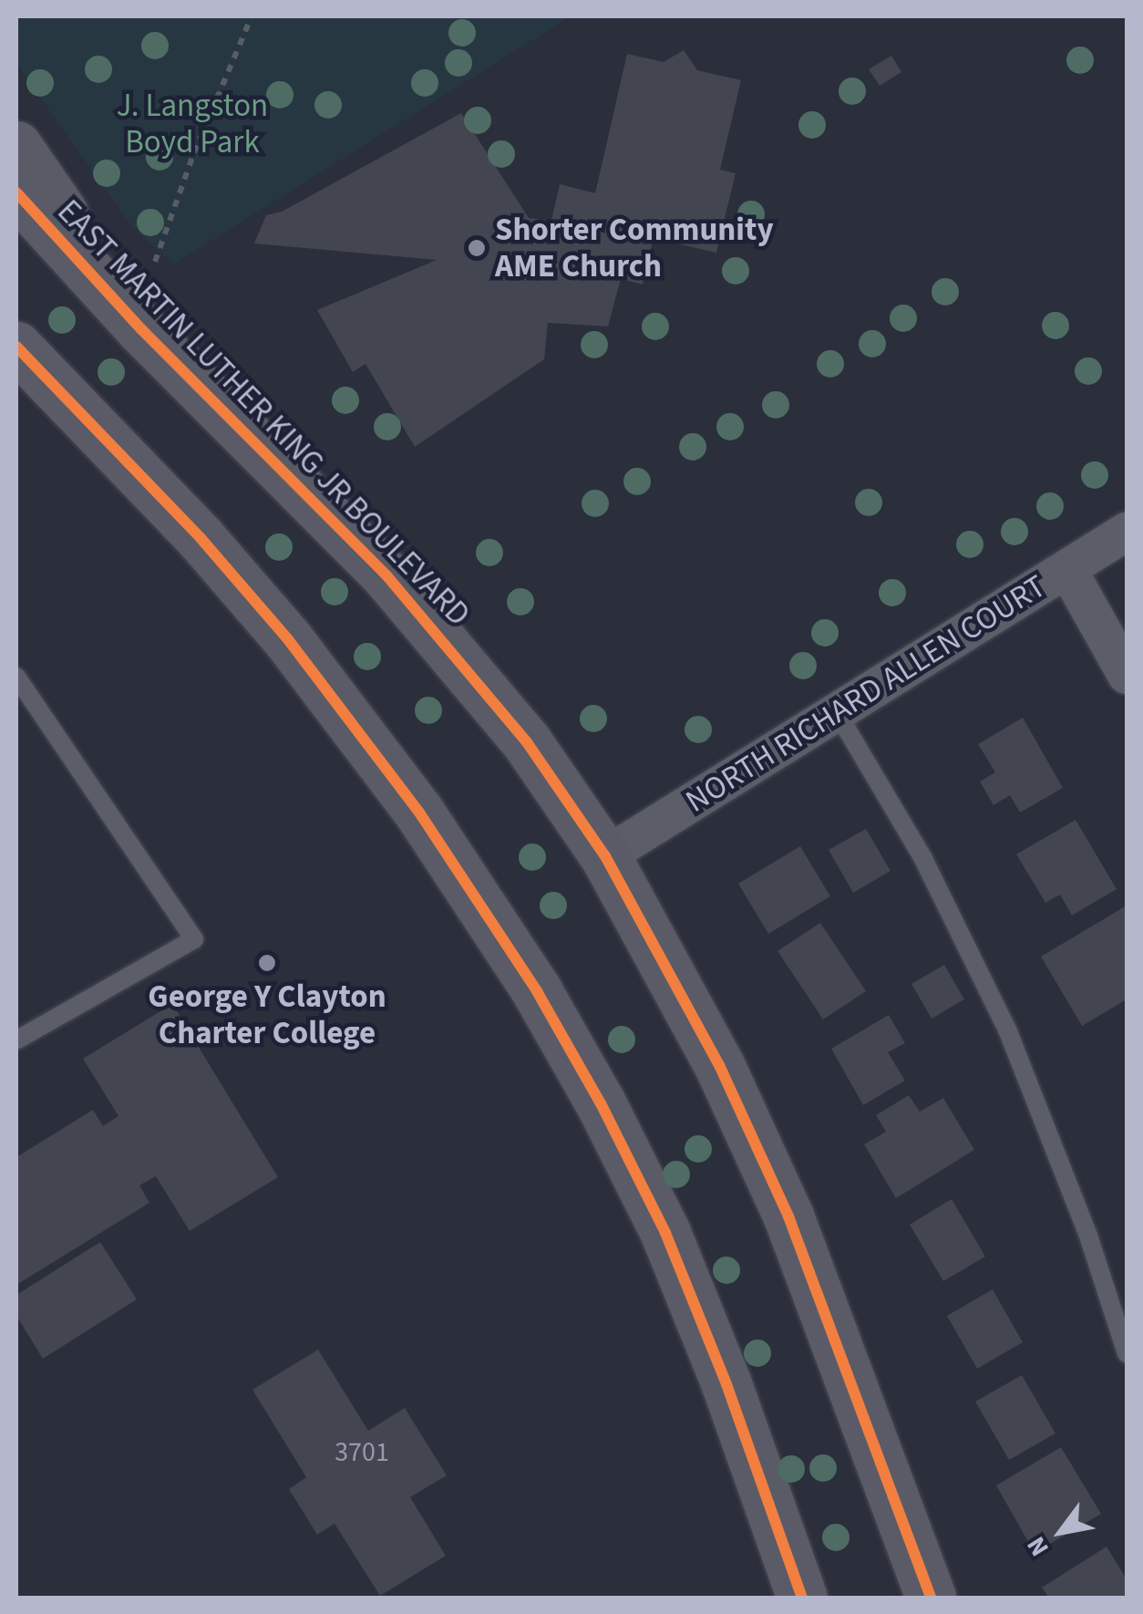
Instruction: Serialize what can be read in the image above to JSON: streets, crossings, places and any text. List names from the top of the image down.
{
  "streets": {
    "main road": ["EAST MARTIN LUTHER KING JR BOULEVARD"],
    "street": ["NORTH RICHARD ALLEN COURT"]
  },
  "crossings": [
    ["EAST MARTIN LUTHER KING JR BOULEVARD", "NORTH RICHARD ALLEN COURT"]
  ],
  "parks": ["J. Langston Boyd Park"],
  "places": ["Shorter Community AME Church", "George Y Clayton Charter College"],
  "house_numbers": ["3701"],
  "north": "bottom left"
}
